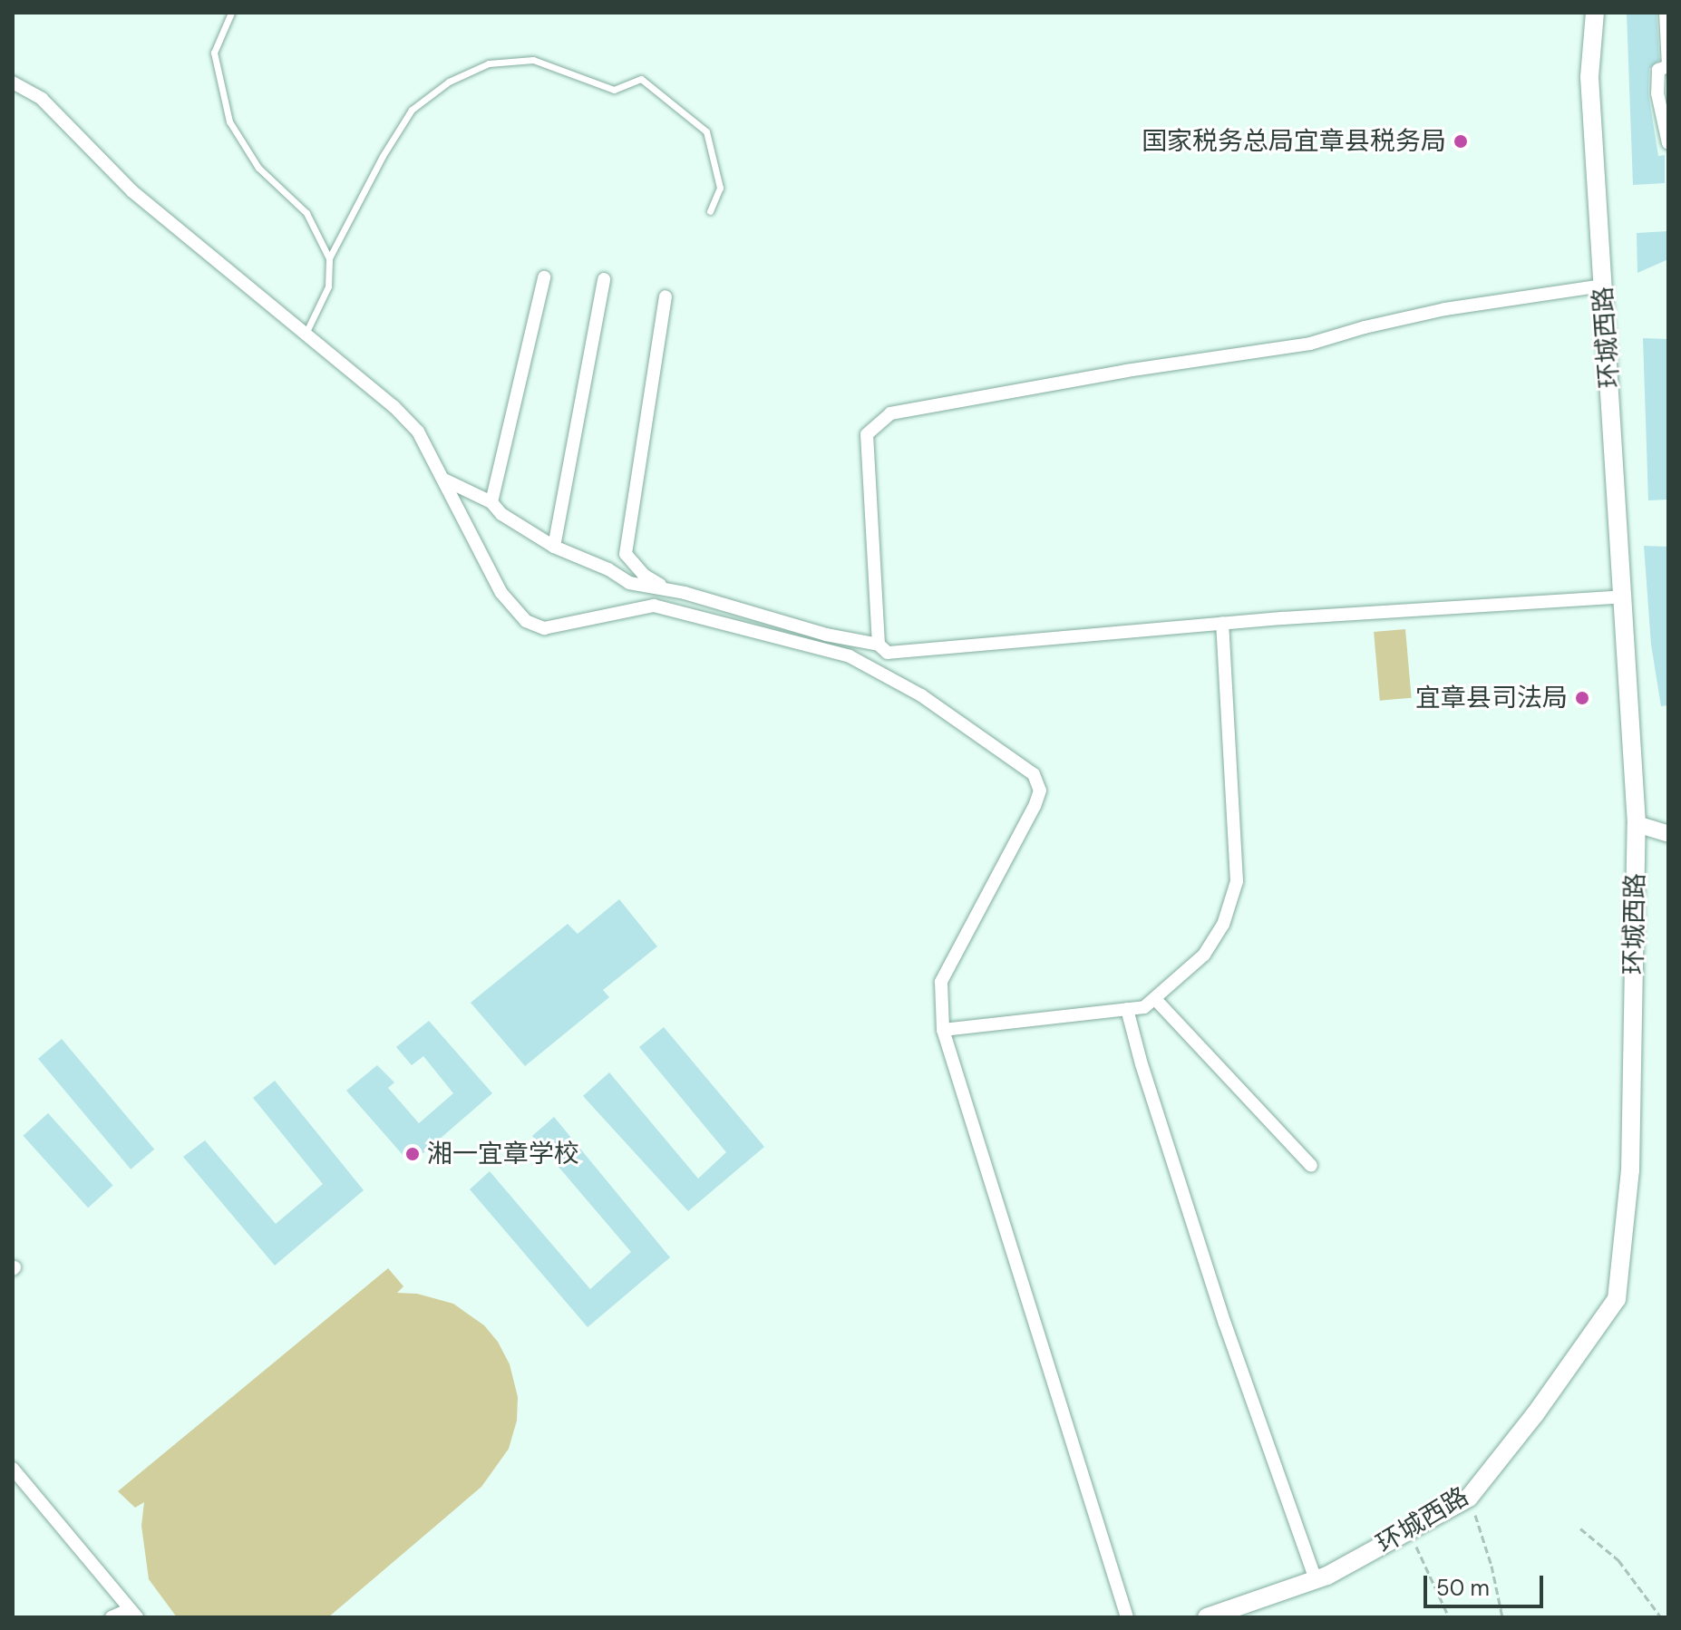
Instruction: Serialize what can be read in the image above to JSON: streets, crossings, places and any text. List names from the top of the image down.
{
  "streets": {
    "main road": ["环城西路"]
  },
  "places": ["国家税务总局宜章县税务局", "宜章县司法局", "湘一宜章学校"],
  "scale_bar": "50 m"
}
